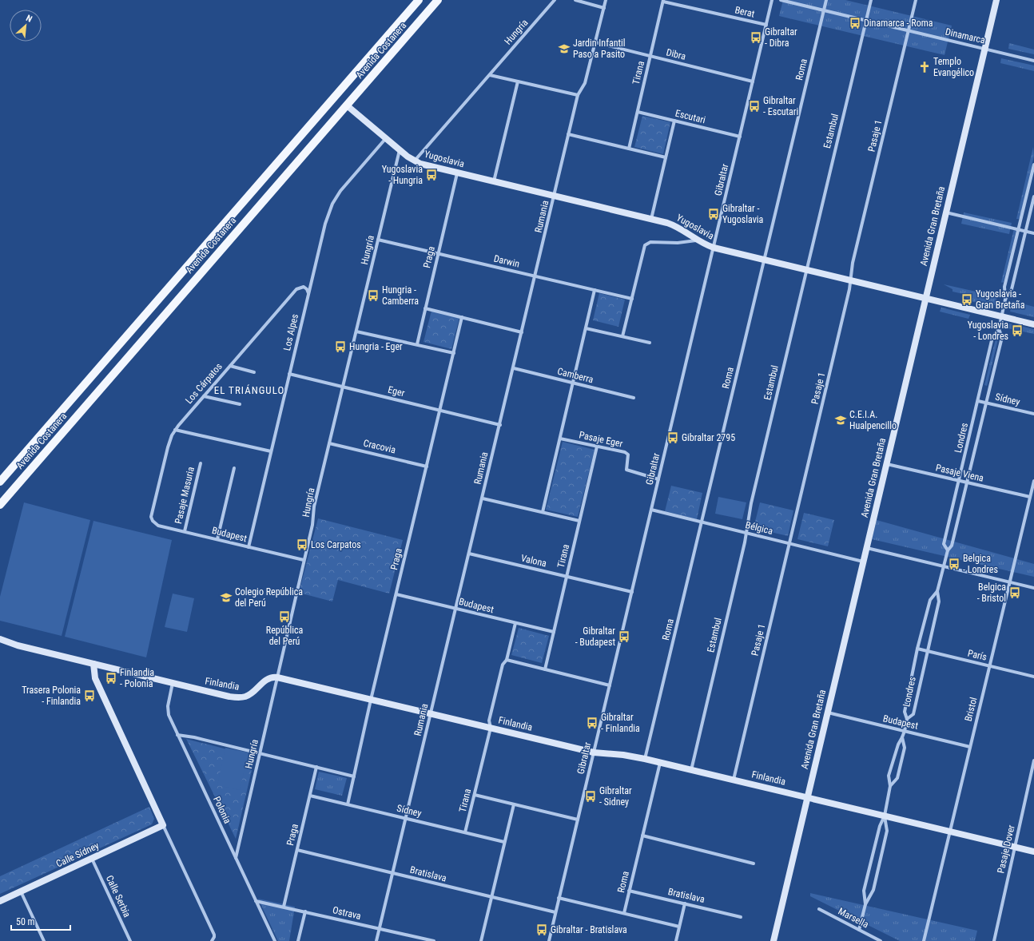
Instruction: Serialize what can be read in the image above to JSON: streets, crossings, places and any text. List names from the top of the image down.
{
  "streets": {
    "main road": ["Avenida Costanera"],
    "street": [
      "Berat",
      "Hungría",
      "Dinamarca",
      "Dibra",
      "Roma",
      "Tirana",
      "Escutari",
      "Estambul",
      "Pasaje 1",
      "Yugoslavia",
      "Gibraltar",
      "Rumania",
      "Avenida Gran Bretaña",
      "Praga",
      "Darwin",
      "Los Alpes",
      "Camberra",
      "Los Cárpatos",
      "Eger",
      "Sídney",
      "Londres",
      "Pasaje Eger",
      "Cracovia",
      "Pasaje Viena",
      "Pasaje Masuria",
      "Bélgica",
      "Budapest",
      "Valona",
      "París",
      "Finlandia",
      "Bristol",
      "Polonia",
      "Pasaje Dover",
      "Calle Sídney",
      "Bratislava",
      "Calle Serbia",
      "Ostrava",
      "Marsella"
    ]
  },
  "crossings": [
    ["Berat", "Tirana"],
    ["Berat", "Gibraltar"],
    ["Hungría", "Yugoslavia"],
    ["Hungría", "Darwin"],
    ["Hungría", "Eger"],
    ["Hungría", "Cracovia"],
    ["Hungría", "Budapest"],
    ["Hungría", "Finlandia"],
    ["Hungría", "Polonia"],
    ["Dinamarca", "Roma"],
    ["Dinamarca", "Estambul"],
    ["Dinamarca", "Pasaje 1"],
    ["Dinamarca", "Avenida Gran Bretaña"],
    ["Avenida Costanera", "Yugoslavia"],
    ["Dibra", "Tirana"],
    ["Dibra", "Gibraltar"],
    ["Dibra", "Rumania"],
    ["Roma", "Yugoslavia"],
    ["Roma", "Bélgica"],
    ["Roma", "Finlandia"],
    ["Roma", "Bratislava"],
    ["Tirana", "Escutari"],
    ["Tirana", "Sídney"],
    ["Tirana", "Pasaje Eger"],
    ["Tirana", "Budapest"],
    ["Tirana", "Valona"],
    ["Tirana", "Finlandia"],
    ["Escutari", "Gibraltar"],
    ["Estambul", "Yugoslavia"],
    ["Estambul", "Bélgica"],
    ["Estambul", "Finlandia"],
    ["Pasaje 1", "Yugoslavia"],
    ["Pasaje 1", "Bélgica"],
    ["Pasaje 1", "Finlandia"],
    ["Yugoslavia", "Gibraltar"],
    ["Yugoslavia", "Rumania"],
    ["Yugoslavia", "Avenida Gran Bretaña"],
    ["Yugoslavia", "Praga"],
    ["Yugoslavia", "Los Alpes"],
    ["Yugoslavia", "Londres"],
    ["Gibraltar", "Pasaje Eger"],
    ["Gibraltar", "Bélgica"],
    ["Gibraltar", "Valona"],
    ["Gibraltar", "Finlandia"],
    ["Gibraltar", "Bratislava"],
    ["Rumania", "Darwin"],
    ["Rumania", "Camberra"],
    ["Rumania", "Eger"],
    ["Rumania", "Sídney"],
    ["Rumania", "Budapest"],
    ["Rumania", "Valona"],
    ["Rumania", "Finlandia"],
    ["Rumania", "Bratislava"],
    ["Rumania", "Ostrava"],
    ["Avenida Gran Bretaña", "Pasaje Viena"],
    ["Avenida Gran Bretaña", "Bélgica"],
    ["Avenida Gran Bretaña", "Budapest"],
    ["Avenida Gran Bretaña", "Finlandia"],
    ["Praga", "Darwin"],
    ["Praga", "Eger"],
    ["Praga", "Sídney"],
    ["Praga", "Cracovia"],
    ["Praga", "Budapest"],
    ["Praga", "Finlandia"],
    ["Praga", "Bratislava"],
    ["Praga", "Ostrava"],
    ["Los Alpes", "Los Cárpatos"],
    ["Los Alpes", "Eger"],
    ["Los Alpes", "Budapest"],
    ["Los Cárpatos", "Budapest"],
    ["Sídney", "Londres"],
    ["Londres", "Pasaje Viena"],
    ["Londres", "Budapest"],
    ["Londres", "París"],
    ["Londres", "Finlandia"],
    ["Londres", "Marsella"],
    ["Pasaje Viena", "Bristol"],
    ["Pasaje Masuria", "Budapest"],
    ["Budapest", "Bristol"],
    ["París", "Bristol"],
    ["Finlandia", "Bristol"],
    ["Finlandia", "Polonia"],
    ["Finlandia", "Pasaje Dover"],
    ["Polonia", "Ostrava"],
    ["Calle Sídney", "Calle Serbia"]
  ],
  "districts": ["EL TRIÁNGULO"],
  "places": {
    "bus stop": [
      "Dinamarca - Roma",
      "Gibraltar - Dibra",
      "Gibraltar - Escutari",
      "Yugoslavia - Hungria",
      "Gibraltar - Yugoslavia",
      "Hungria - Camberra",
      "Yugoslavia - Gran Bretaña",
      "Yugoslavia - Londres",
      "Hungria - Eger",
      "Gibraltar 2795",
      "Los Carpatos",
      "Belgica - Londres",
      "Belgica - Bristol",
      "República del Perú",
      "Gibraltar - Budapest",
      "Finlandia - Polonia",
      "Trasera Polonia - Finlandia",
      "Gibraltar - Finlandia",
      "Gibraltar - Sidney",
      "Gibraltar - Bratislava"
    ],
    "school or university": ["Jardin Infantil Paso a Pasito", "C.E.I.A. Hualpencillo", "Colegio República del Perú"],
    "church": ["Templo Evangélico"]
  },
  "scale_bar": "50 m",
  "north": "top right"
}
